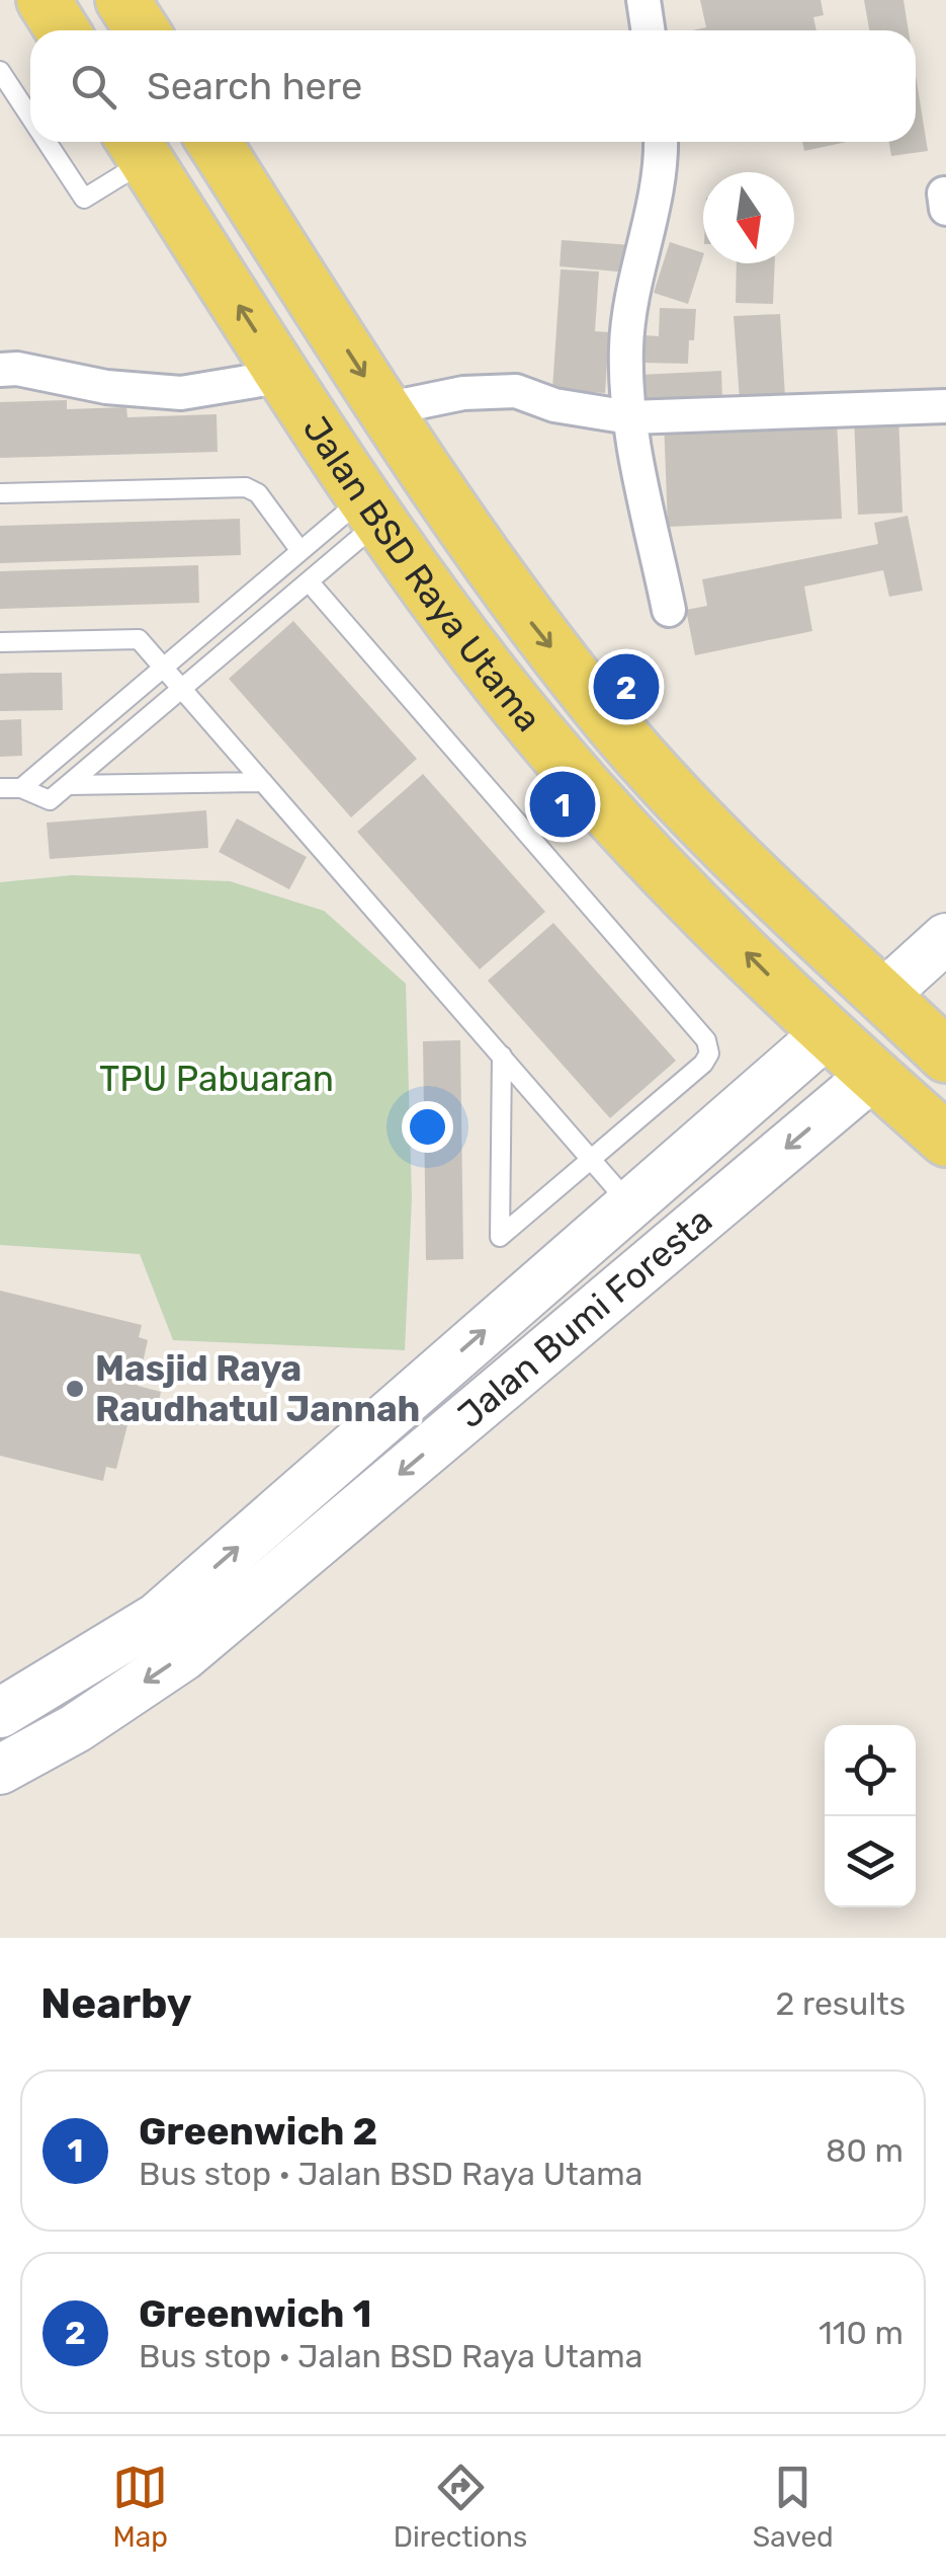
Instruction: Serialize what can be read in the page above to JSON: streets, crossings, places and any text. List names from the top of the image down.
{
  "streets": {
    "main road": ["Jalan BSD Raya Utama", "Jalan Bumi Foresta"]
  },
  "crossings": [
    ["Jalan BSD Raya Utama", "Jalan Bumi Foresta"]
  ],
  "parks": ["TPU Pabuaran"],
  "places": ["Masjid Raya Raudhatul Jannah"],
  "north": "bottom",
  "page": {
    "search": "Search here",
    "pins": ["2", "1"],
    "heading": ["Nearby", "2 results"],
    "list": [
      {
        "mark": "1",
        "name": "Greenwich 2",
        "note": "Bus stop · Jalan BSD Raya Utama",
        "value": "80 m"
      },
      {
        "mark": "2",
        "name": "Greenwich 1",
        "note": "Bus stop · Jalan BSD Raya Utama",
        "value": "110 m"
      }
    ],
    "nav": ["Map", "Directions", "Saved"]
  }
}
